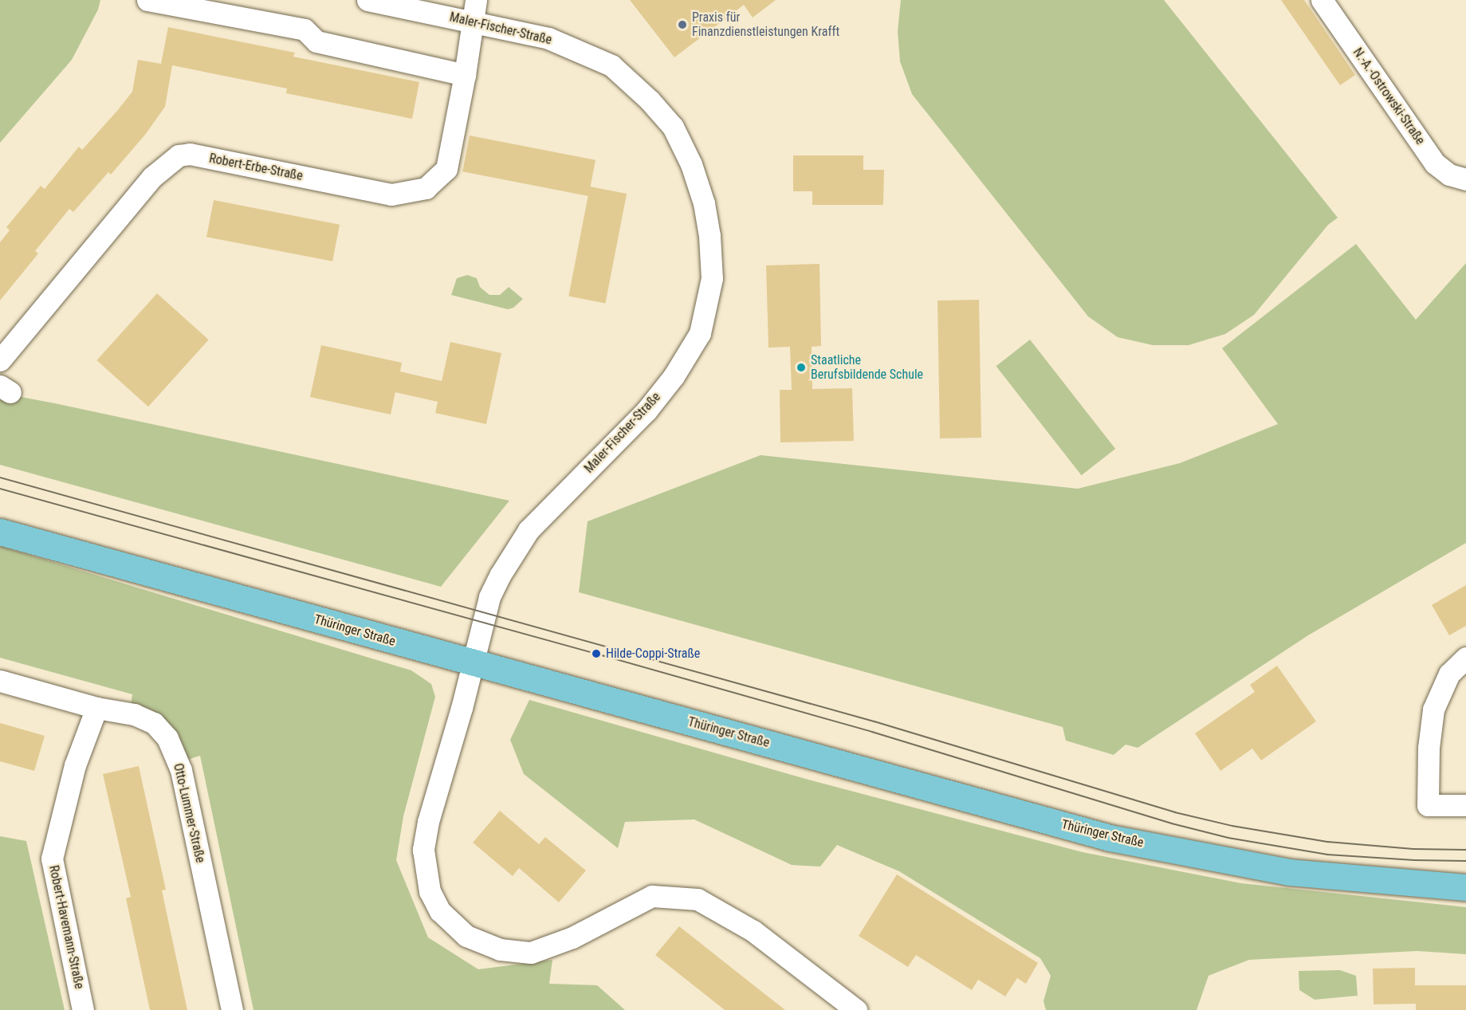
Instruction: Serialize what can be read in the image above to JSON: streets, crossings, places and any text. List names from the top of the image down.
{
  "streets": {
    "main road": ["Thüringer Straße"],
    "street": [
      "Maler-Fischer-Straße",
      "N.-A.-Ostrowski-Straße",
      "Robert-Erbe-Straße",
      "Otto-Lummer-Straße",
      "Robert-Havemann-Straße"
    ]
  },
  "crossings": [
    ["Maler-Fischer-Straße", "Robert-Erbe-Straße"],
    ["Maler-Fischer-Straße", "Thüringer Straße"],
    ["Otto-Lummer-Straße", "Robert-Havemann-Straße"]
  ],
  "places": ["Praxis für Finanzdienstleistungen Krafft", "Staatliche Berufsbildende Schule", "Hilde-Coppi-Straße"]
}
